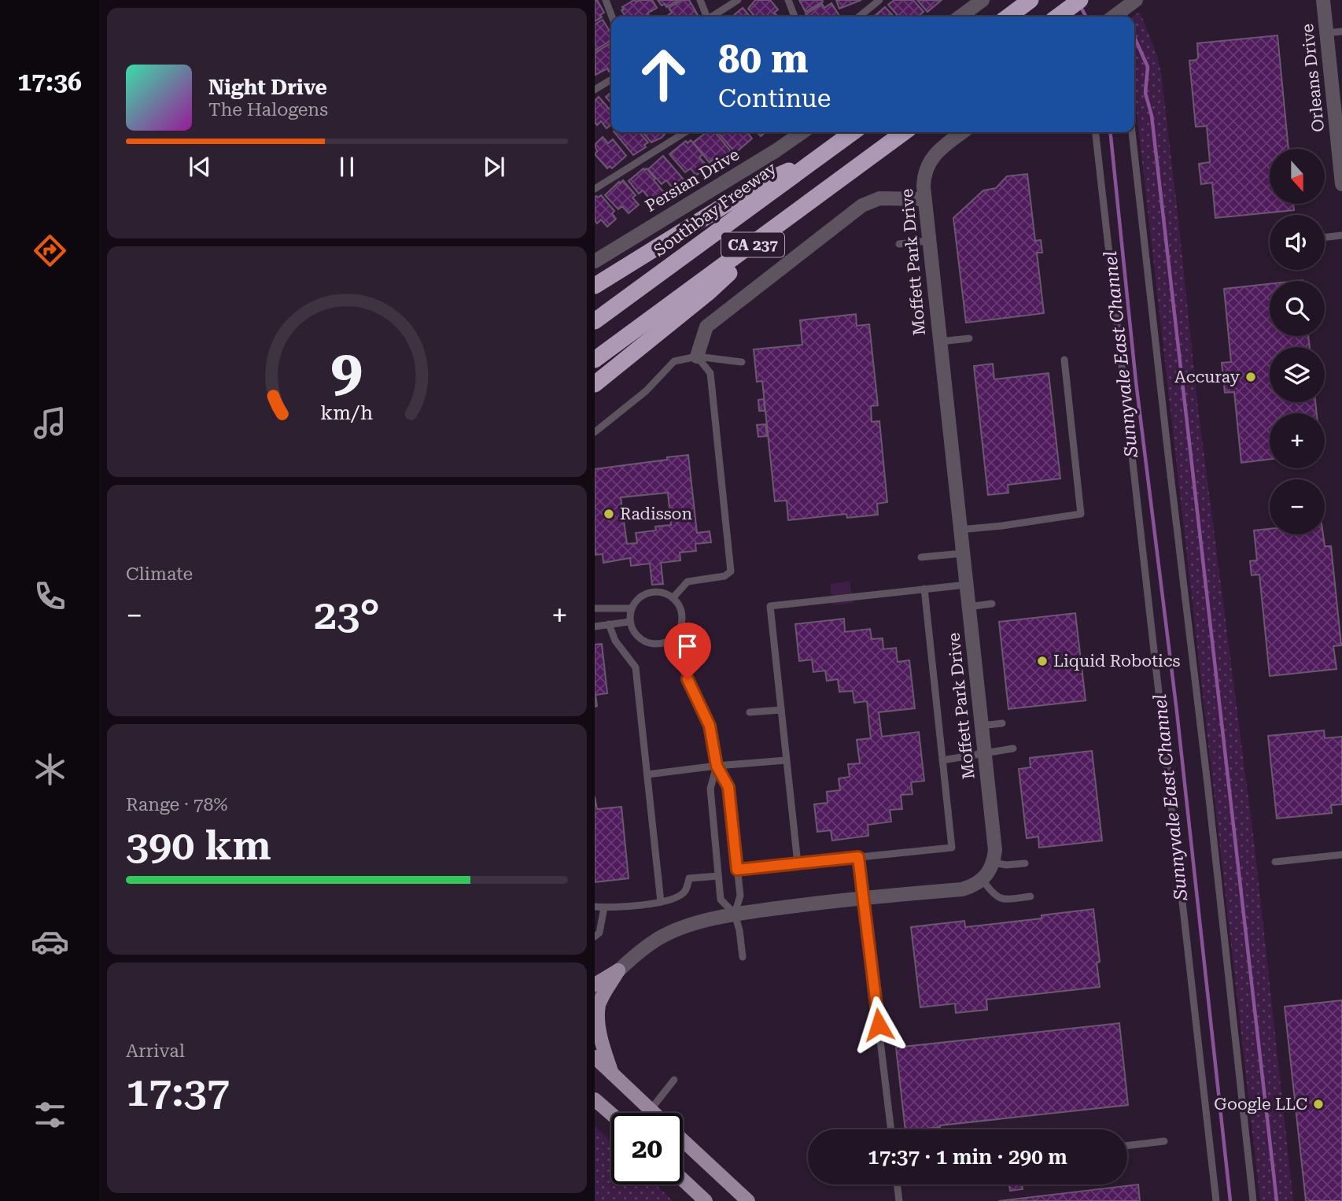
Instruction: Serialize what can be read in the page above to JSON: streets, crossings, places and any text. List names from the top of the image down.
{
  "streets": {
    "highway": ["Southbay Freeway", "CA 237"],
    "street": ["Orleans Drive", "Persian Drive", "Moffett Park Drive"]
  },
  "water": ["Sunnyvale East Channel"],
  "places": [
    "Accuray",
    "Radisson",
    "Liquid Robotics",
    "Google LLC"
  ],
  "north": "bottom",
  "page": {
    "tabs": "17:36",
    "turn": ["80 m", "Continue"],
    "song": ["Night Drive", "The Halogens"],
    "map_buttons": ["+", "−"],
    "tile": [
      "Climate",
      ["Range · 78%", "390 km"],
      ["Arrival", "17:37"]
    ],
    "heat": ["−", "23°", "+"],
    "limit": "20",
    "trip": "17:37 · 1 min · 290 m",
    "gauge": ["9", "km/h"]
  }
}
